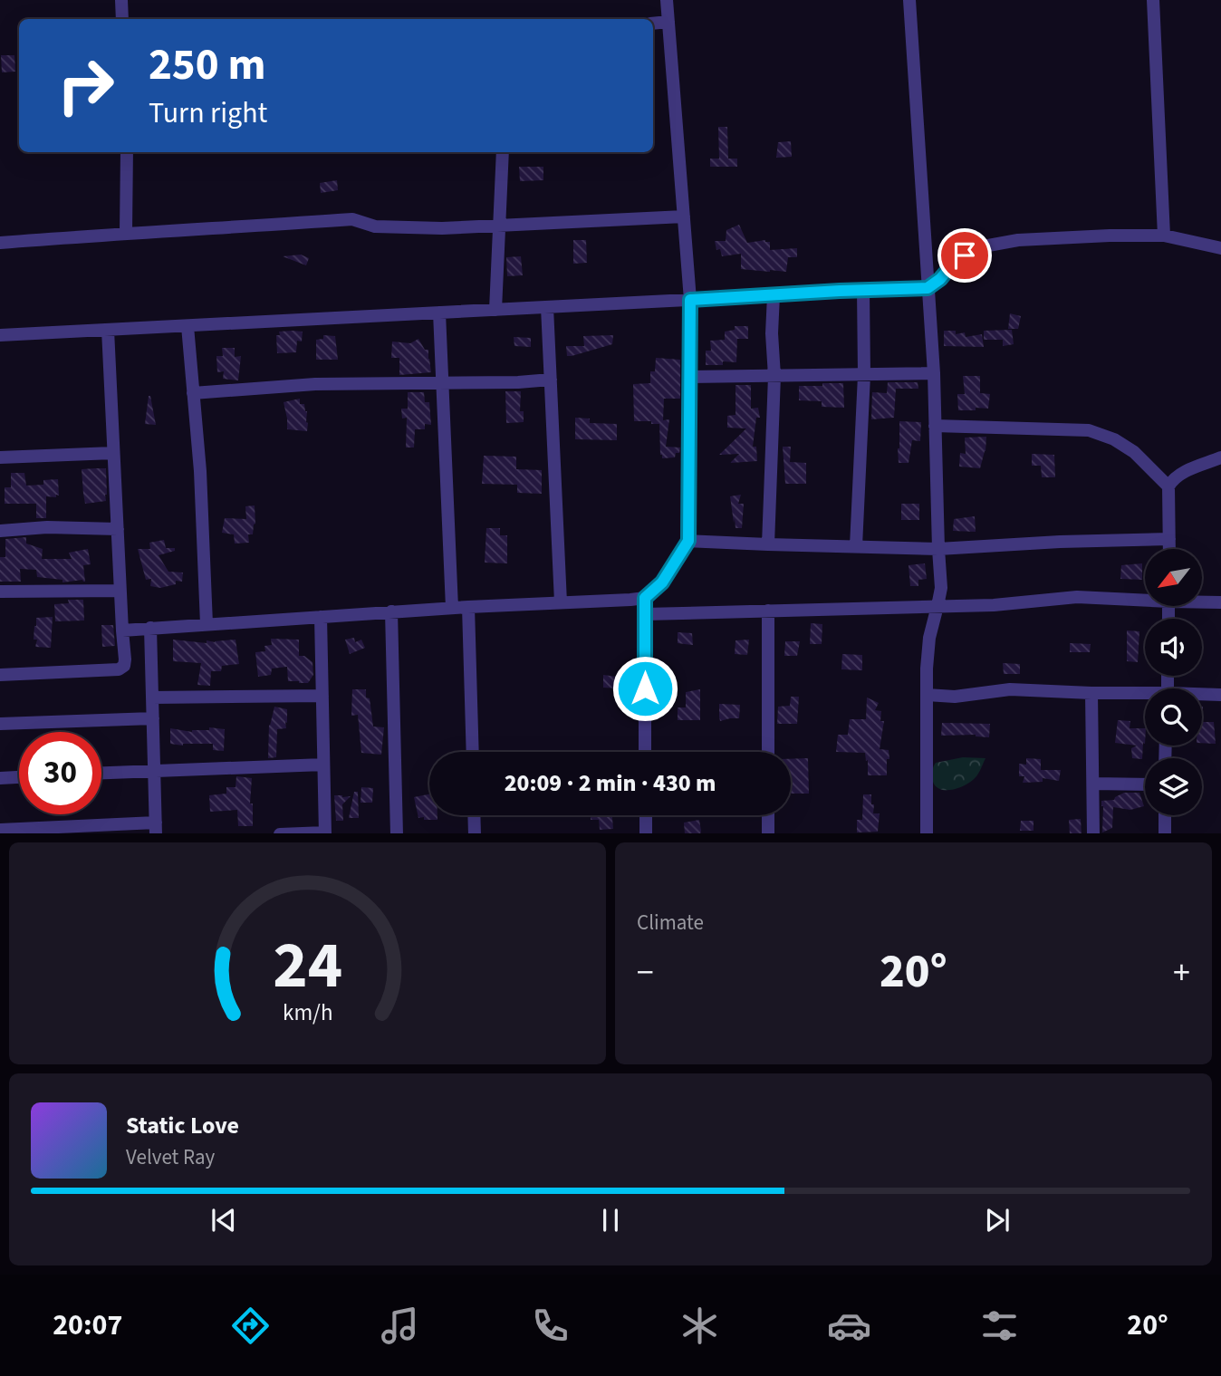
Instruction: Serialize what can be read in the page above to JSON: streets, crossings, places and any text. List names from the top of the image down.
{
  "north": "bottom left",
  "page": {
    "turn": ["250 m", "Turn right"],
    "limit": "30",
    "trip": "20:09 · 2 min · 430 m",
    "tile": "Climate",
    "heat": ["−", "20°", "+"],
    "song": ["Static Love", "Velvet Ray"],
    "tabs": ["20:07", "20°"],
    "gauge": ["24", "km/h"]
  }
}
